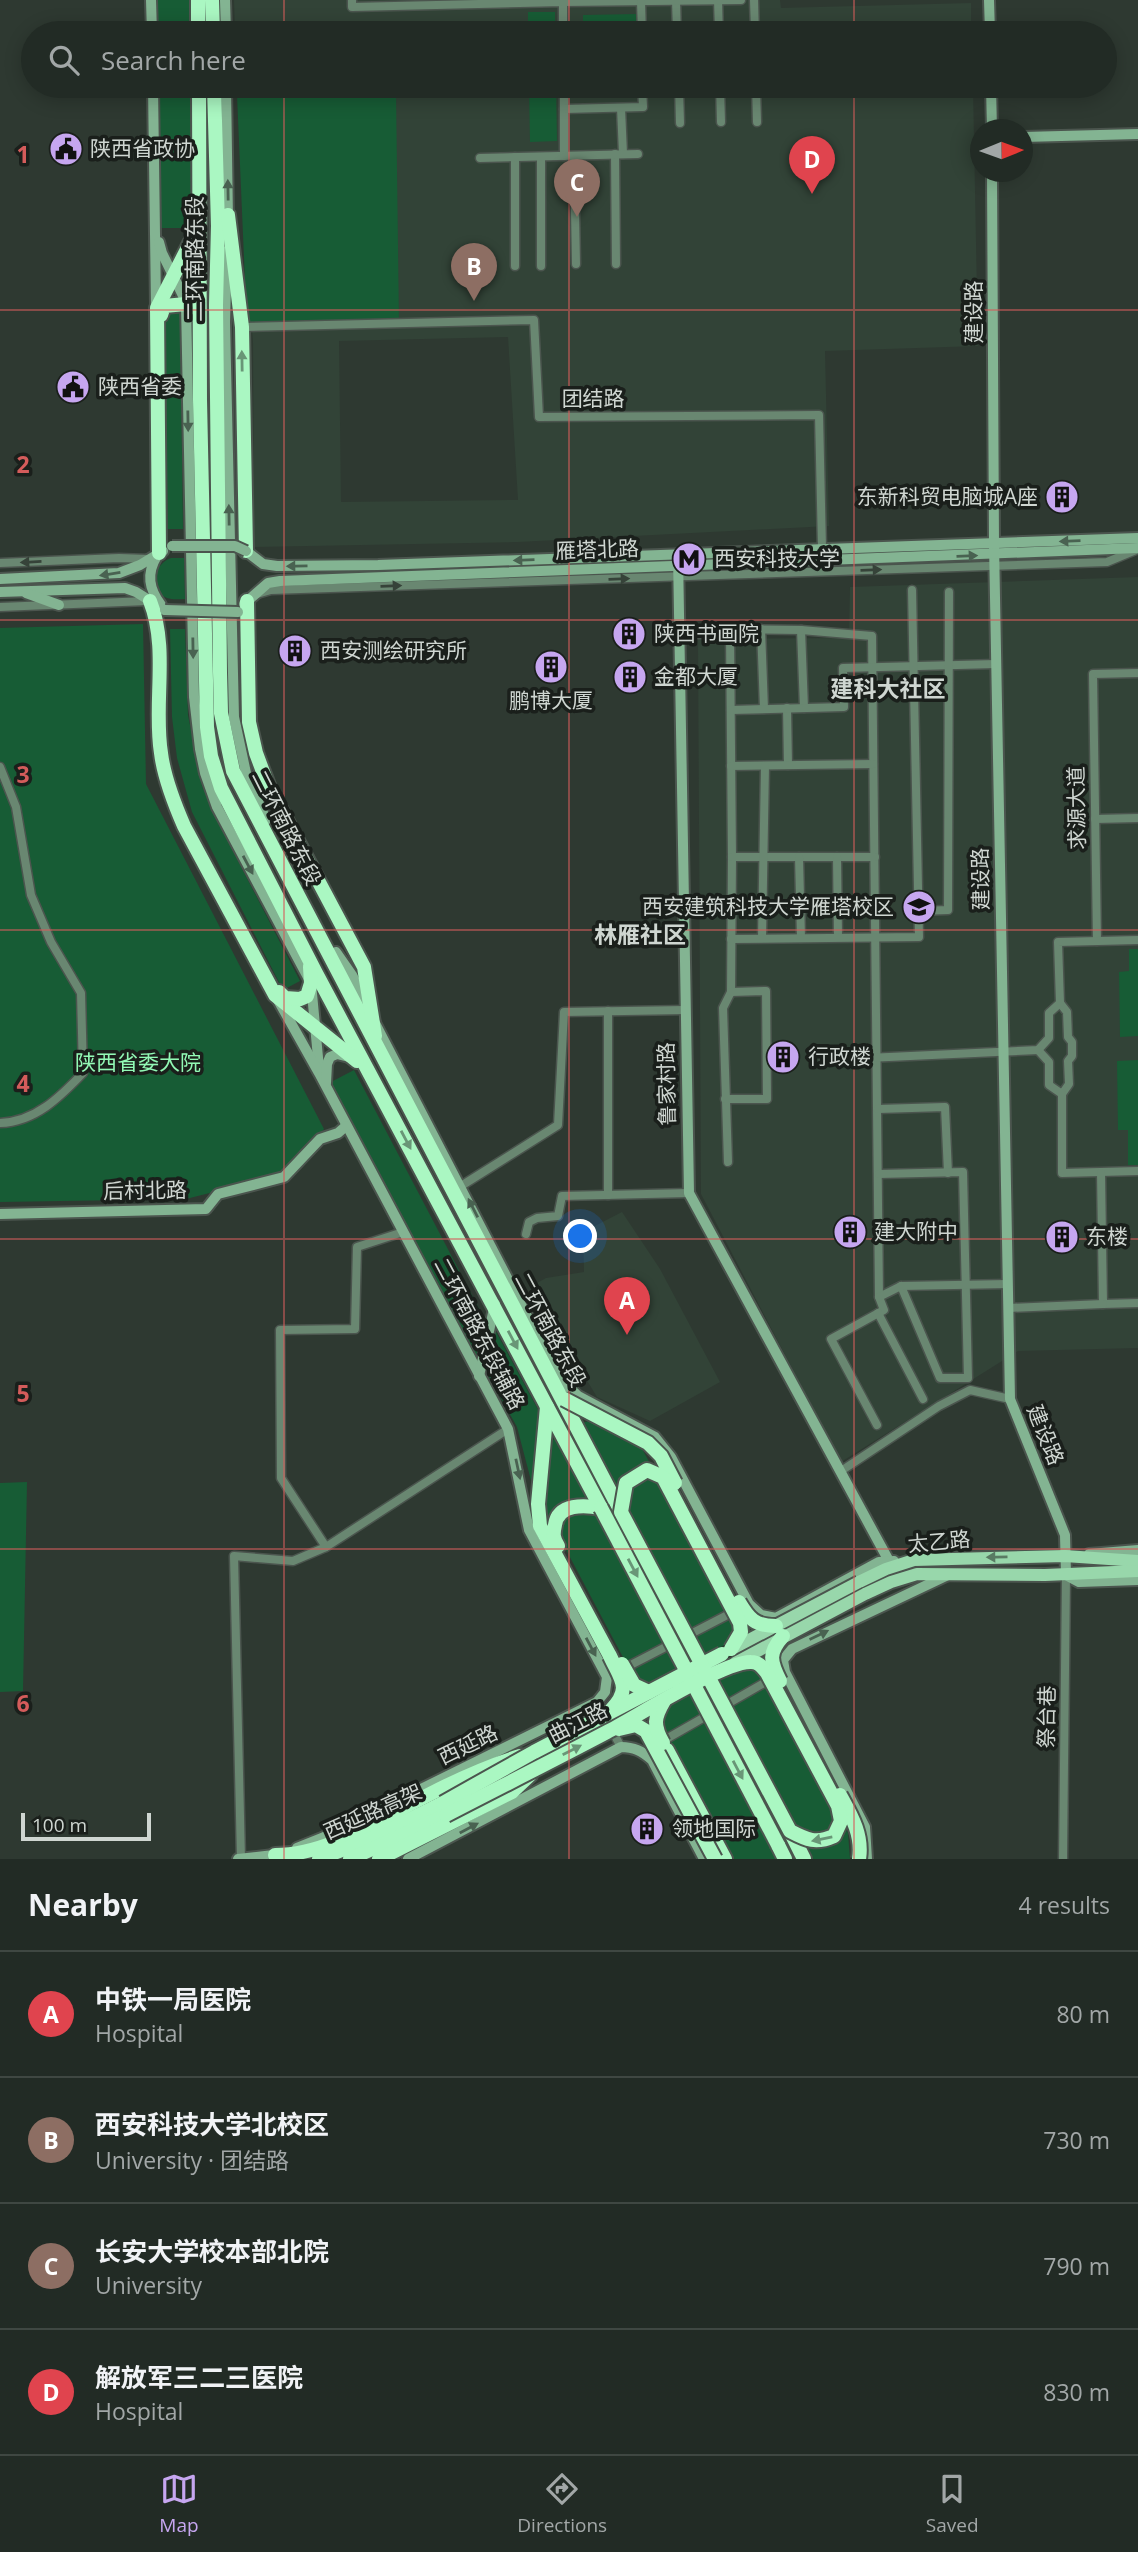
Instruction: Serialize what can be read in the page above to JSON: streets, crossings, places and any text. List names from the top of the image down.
{
  "streets": {
    "highway": ["二环南路东段", "曲江路", "西延路高架"],
    "main road": [
      "建设路",
      "雁塔北路",
      "鲁家村路",
      "后村北路",
      "二环南路东段辅路",
      "太乙路",
      "西延路"
    ],
    "street": ["团结路", "求源大道", "祭台巷"]
  },
  "crossings": [
    ["建设路", "雁塔北路"],
    ["建设路", "太乙路"],
    ["建设路", "祭台巷"],
    ["团结路", "雁塔北路"],
    ["雁塔北路", "鲁家村路"],
    ["后村北路", "二环南路东段辅路"],
    ["太乙路", "祭台巷"],
    ["太乙路", "曲江路"],
    ["曲江路", "西延路高架"]
  ],
  "districts": ["建科大社区", "林雁社区"],
  "parks": ["陕西省委大院"],
  "places": {
    "public building": ["陕西省政协", "陕西省委"],
    "building": [
      "东新科贸电脑城A座",
      "陕西书画院",
      "西安测绘研究所",
      "鹏博大厦",
      "金都大厦",
      "行政楼",
      "建大附中",
      "东楼",
      "领地国际"
    ],
    "metro station": ["西安科技大学"],
    "school or university": ["西安建筑科技大学雁塔校区"]
  },
  "scale_bar": "100 m",
  "north": "right",
  "page": {
    "search": "Search here",
    "pins": [
      "D",
      "C",
      "B",
      "A"
    ],
    "scale": "100 m",
    "heading": ["Nearby", "4 results"],
    "list": [
      {
        "mark": "A",
        "name": "中铁一局医院",
        "note": "Hospital",
        "value": "80 m"
      },
      {
        "mark": "B",
        "name": "西安科技大学北校区",
        "note": "University · 团结路",
        "value": "730 m"
      },
      {
        "mark": "C",
        "name": "长安大学校本部北院",
        "note": "University",
        "value": "790 m"
      },
      {
        "mark": "D",
        "name": "解放军三二三医院",
        "note": "Hospital",
        "value": "830 m"
      }
    ],
    "nav": ["Map", "Directions", "Saved"]
  },
  "grid": {
    "rows": [
      "1",
      "2",
      "3",
      "4",
      "5",
      "6"
    ]
  }
}
